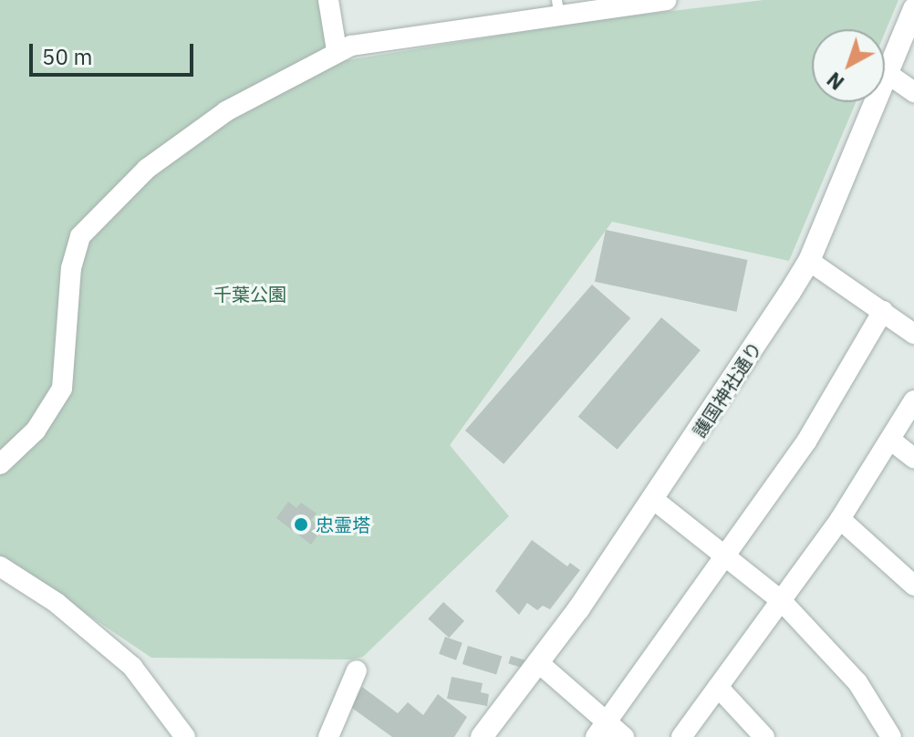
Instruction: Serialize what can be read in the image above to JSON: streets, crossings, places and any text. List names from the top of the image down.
{
  "streets": {
    "street": ["護国神社通り"]
  },
  "parks": ["千葉公園"],
  "places": ["忠霊塔"],
  "scale_bar": "50 m",
  "north": "bottom left"
}
